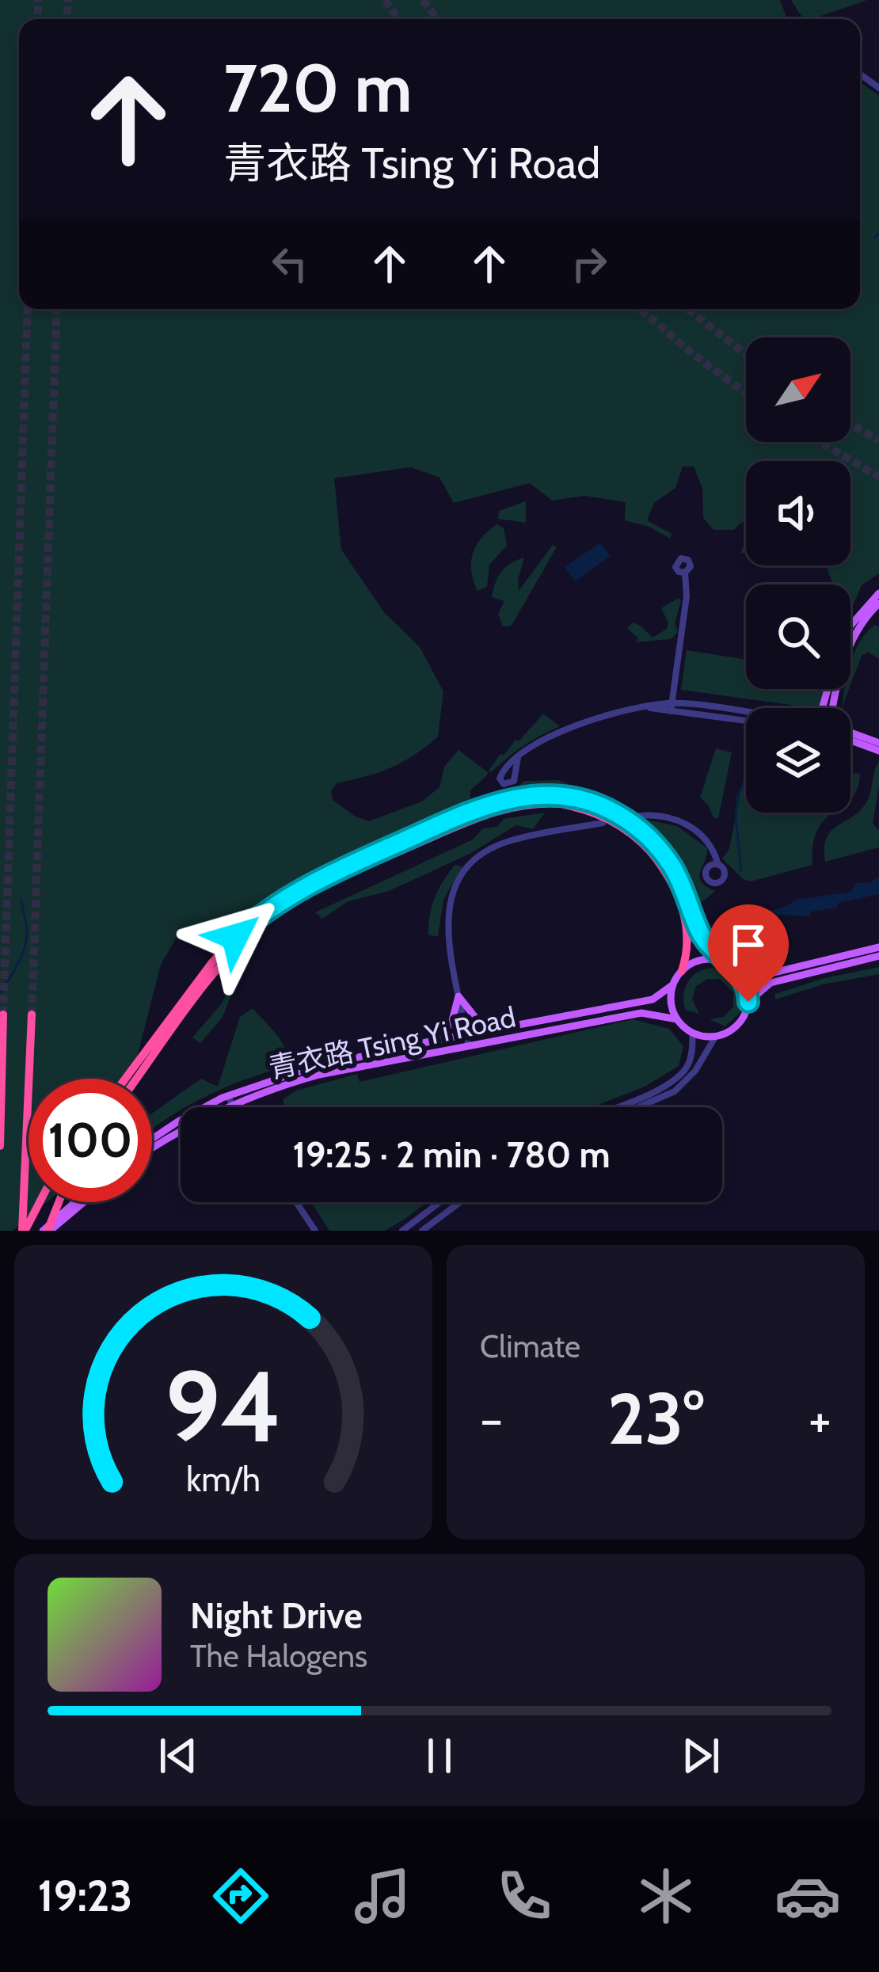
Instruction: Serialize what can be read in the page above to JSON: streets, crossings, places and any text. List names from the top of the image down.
{
  "streets": {
    "main road": ["青衣路 Tsing Yi Road"]
  },
  "north": "top right",
  "page": {
    "turn": ["720 m", "青衣路 Tsing Yi Road"],
    "limit": "100",
    "trip": "19:25 · 2 min · 780 m",
    "tile": "Climate",
    "heat": ["−", "23°", "+"],
    "song": ["Night Drive", "The Halogens"],
    "tabs": "19:23",
    "gauge": ["94", "km/h"]
  }
}
